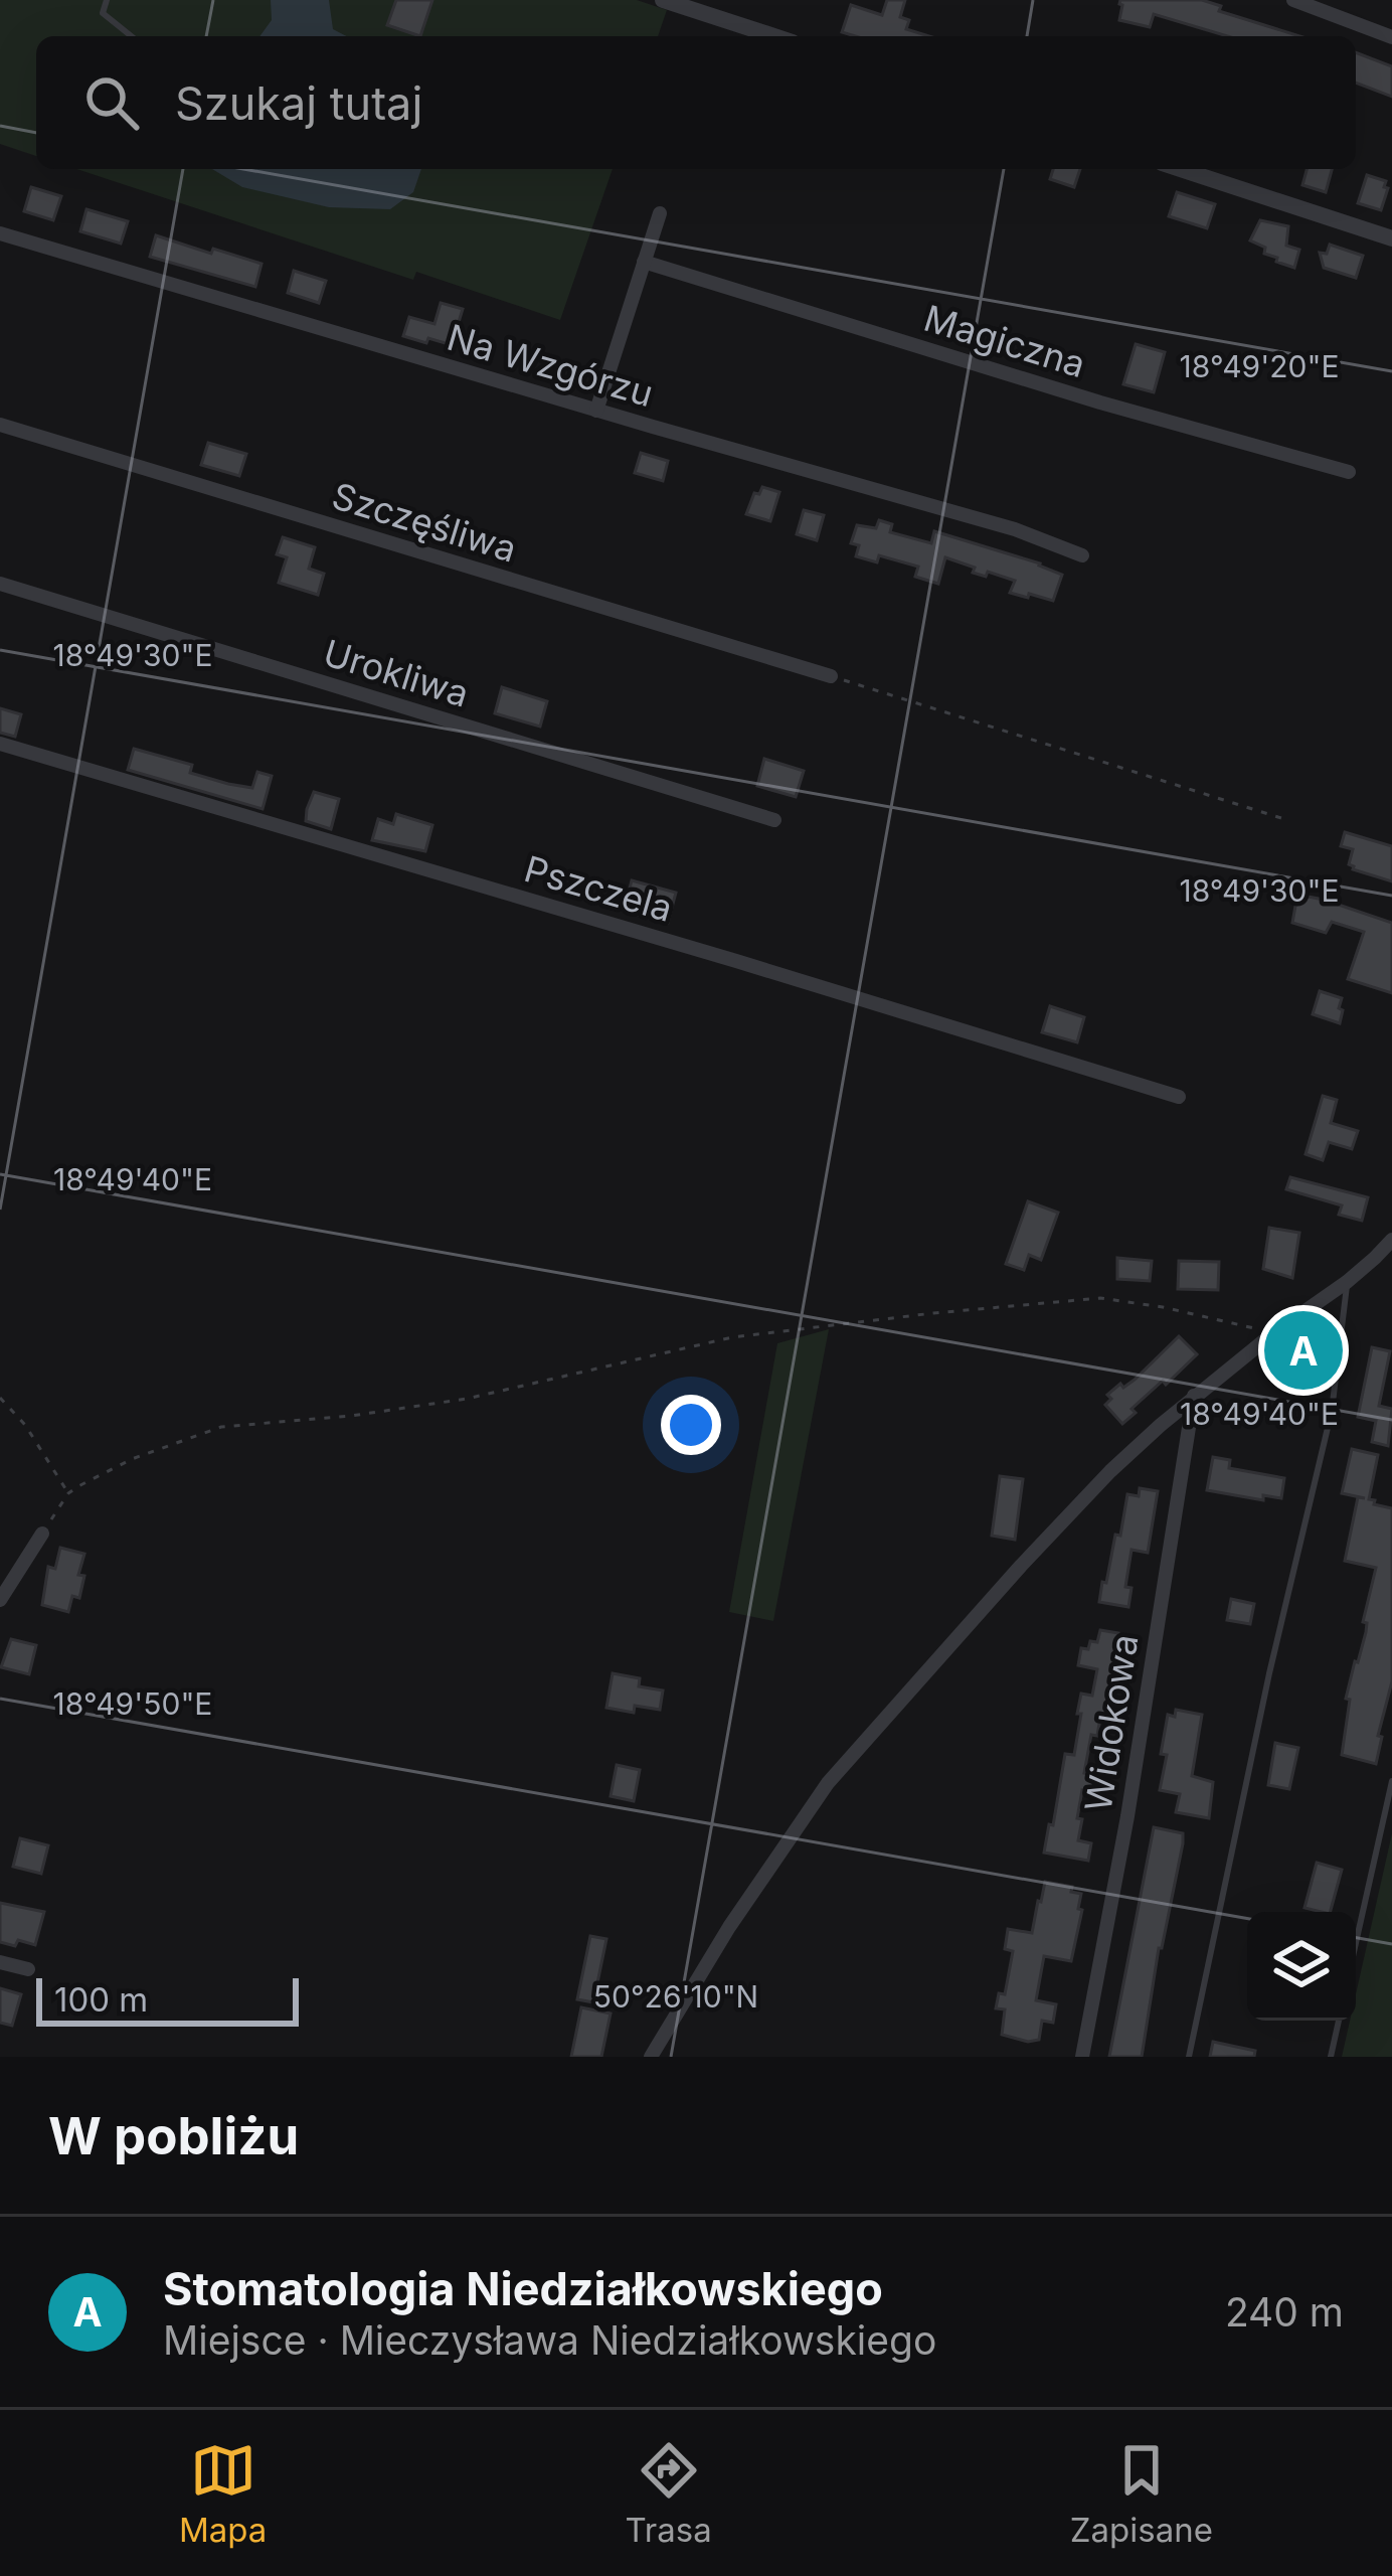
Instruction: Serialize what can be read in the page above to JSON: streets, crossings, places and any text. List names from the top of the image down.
{
  "streets": {
    "street": [
      "Magiczna",
      "Na Wzgórzu",
      "Szczęśliwa",
      "Urokliwa",
      "Pszczela",
      "Widokowa"
    ]
  },
  "scale_bar": "100 m",
  "page": {
    "search": "Szukaj tutaj",
    "pins": "A",
    "scale": "100 m",
    "heading": "W pobliżu",
    "list": [
      {
        "mark": "A",
        "name": "Stomatologia Niedziałkowskiego",
        "note": "Miejsce · Mieczysława Niedziałkowskiego",
        "value": "240 m"
      }
    ],
    "nav": ["Mapa", "Trasa", "Zapisane"]
  },
  "coordinates": [
    "18°49'20\"E",
    "18°49'30\"E",
    "18°49'40\"E",
    "18°49'50\"E",
    "50°26'10\"N"
  ]
}
